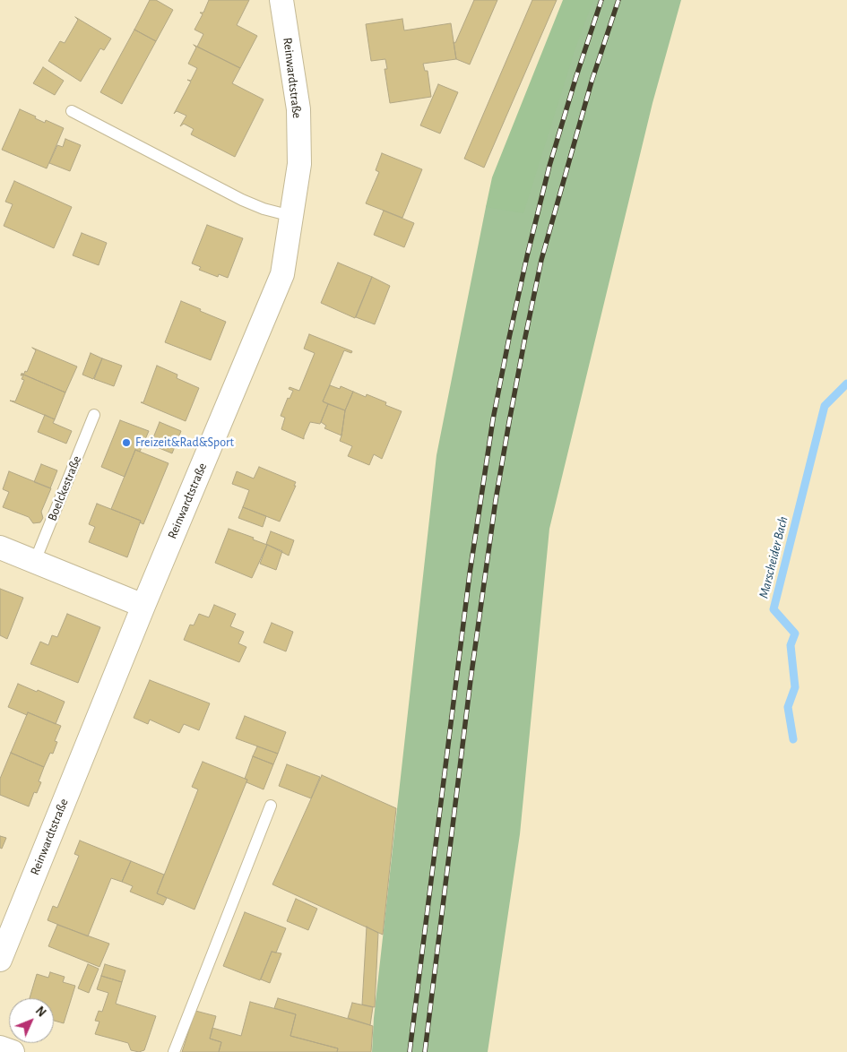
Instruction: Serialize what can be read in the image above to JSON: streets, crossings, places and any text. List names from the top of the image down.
{
  "streets": {
    "street": ["Reinwardtstraße"],
    "lane": ["Boelckestraße"]
  },
  "water": ["Marscheider Bach"],
  "places": ["Freizeit&Rad&Sport"],
  "north": "top right"
}
